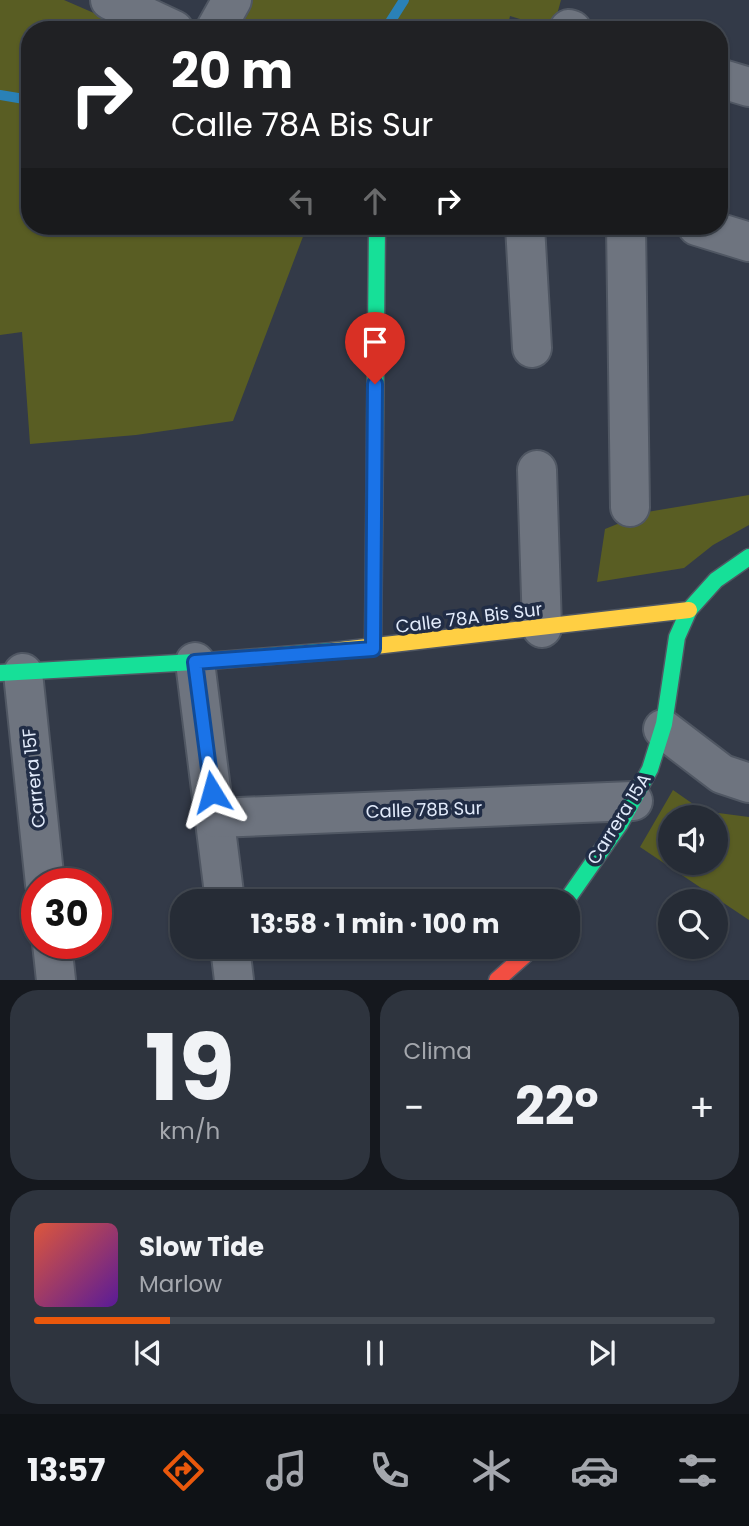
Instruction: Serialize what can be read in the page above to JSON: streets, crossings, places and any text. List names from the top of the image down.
{
  "streets": {
    "street": [
      "Calle 78A Bis Sur",
      "Carrera 15F",
      "Calle 78B Sur",
      "Carrera 15A"
    ]
  },
  "crossings": [
    ["Calle 78A Bis Sur", "Carrera 15F"],
    ["Calle 78A Bis Sur", "Carrera 15A"],
    ["Calle 78B Sur", "Carrera 15A"]
  ],
  "page": {
    "turn": ["20 m", "Calle 78A Bis Sur"],
    "limit": "30",
    "trip": "13:58 · 1 min · 100 m",
    "tile": [
      ["19", "km/h"],
      "Clima"
    ],
    "heat": ["−", "22°", "+"],
    "song": ["Slow Tide", "Marlow"],
    "tabs": "13:57"
  }
}
